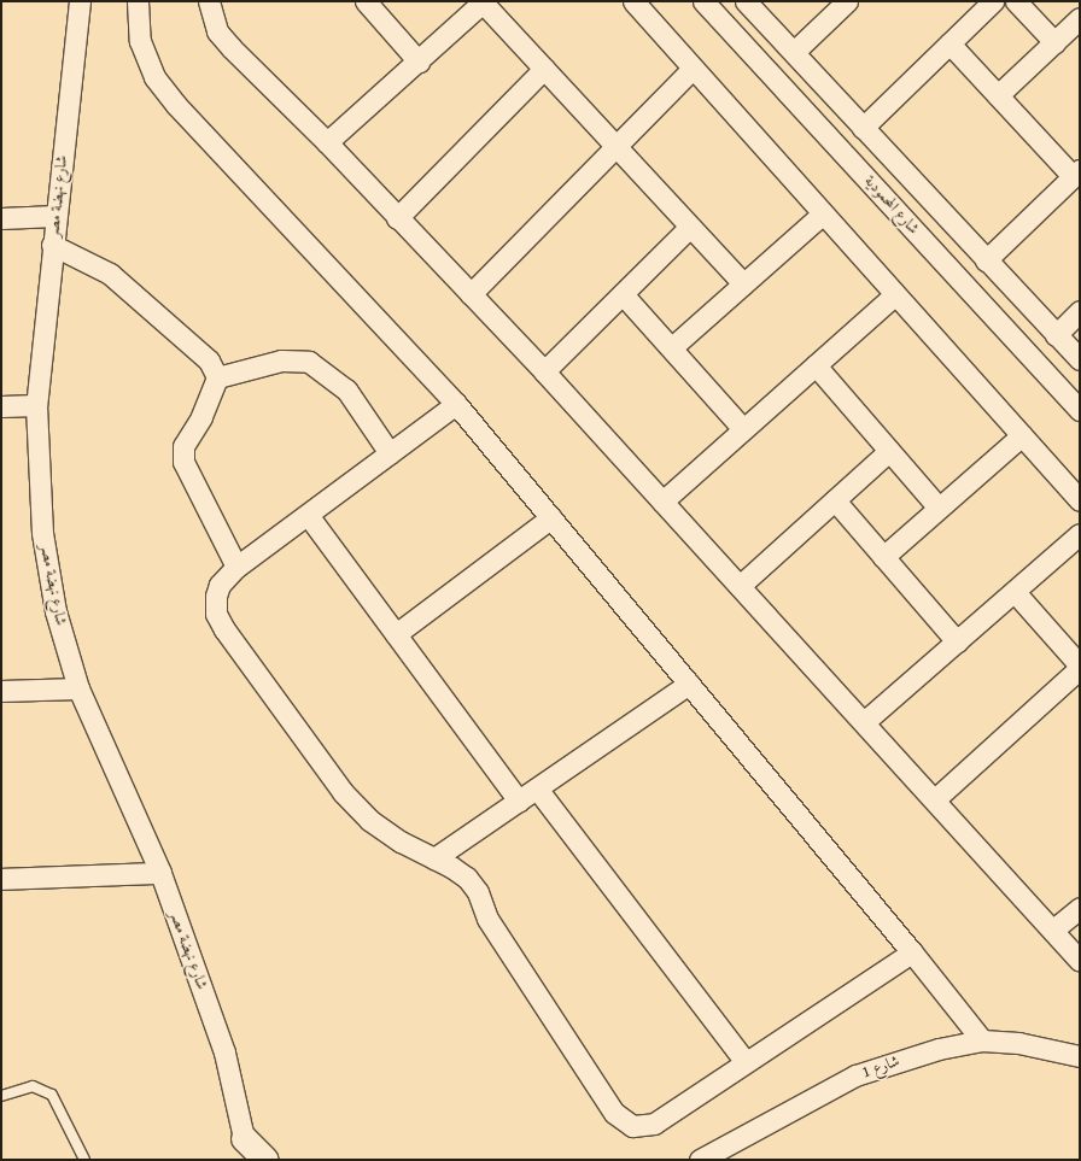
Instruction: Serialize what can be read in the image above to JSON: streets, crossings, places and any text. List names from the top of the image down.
{
  "streets": {
    "street": ["شارع نهضة مصر", "شارع المحمودية", "شارع 1"]
  }
}
